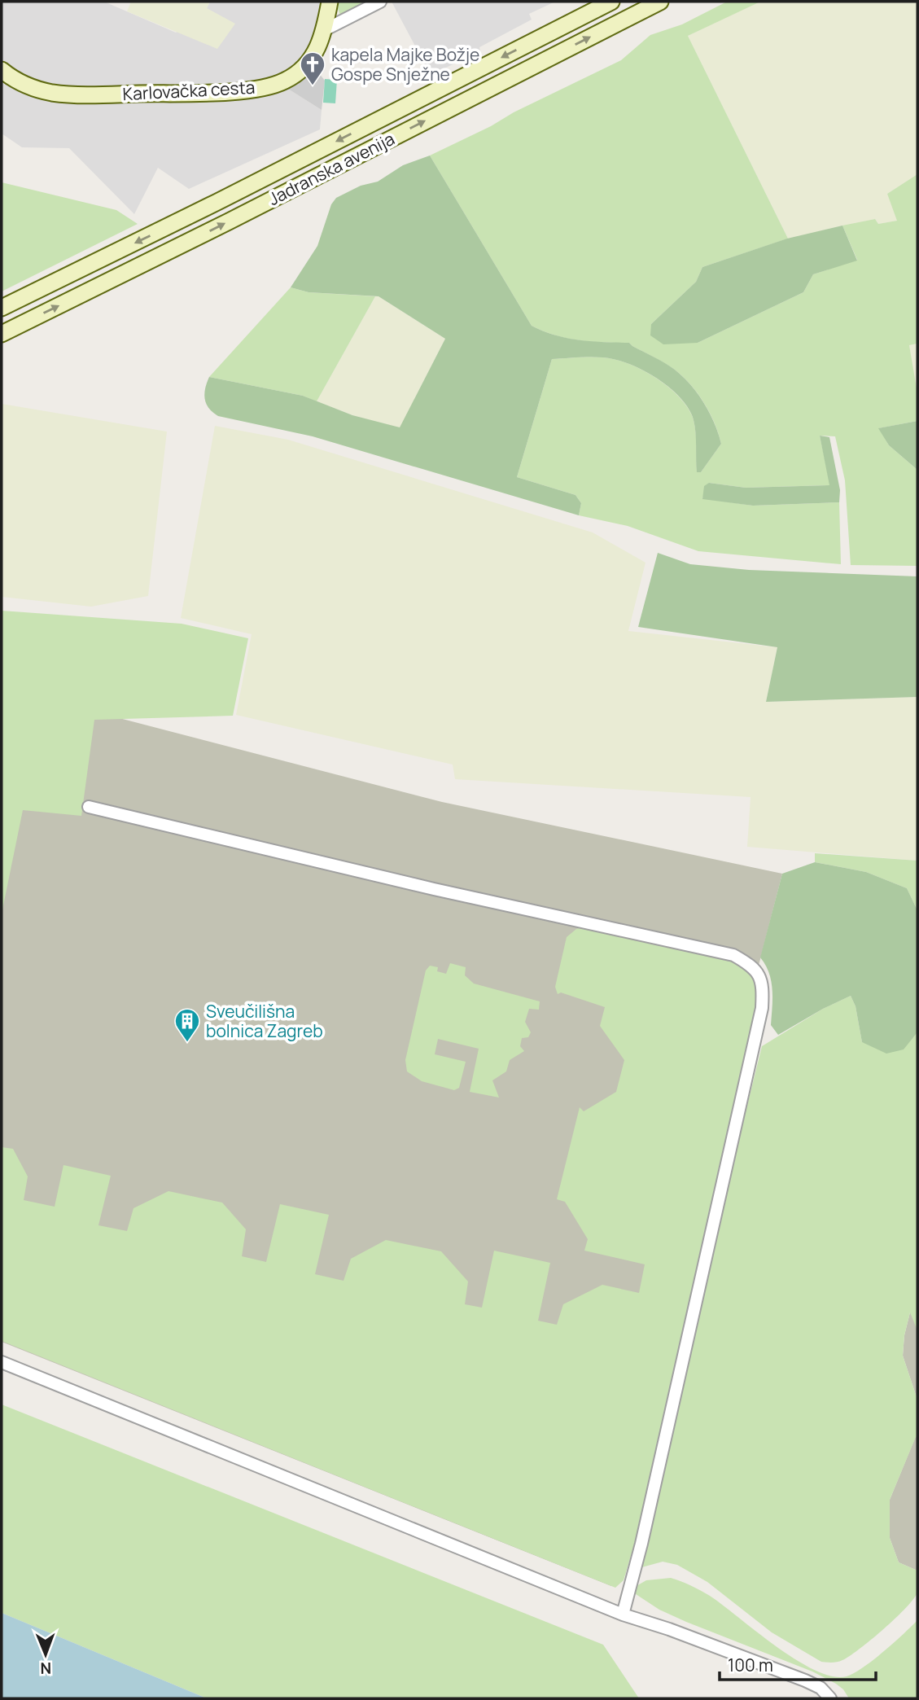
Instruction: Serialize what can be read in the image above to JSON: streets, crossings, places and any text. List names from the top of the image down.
{
  "streets": {
    "main road": ["Karlovačka cesta", "Jadranska avenija"]
  },
  "places": {
    "church": ["kapela Majke Božje Gospe Snježne"],
    "building": ["Sveučilišna bolnica Zagreb"]
  },
  "scale_bar": "100 m",
  "north": "bottom"
}
